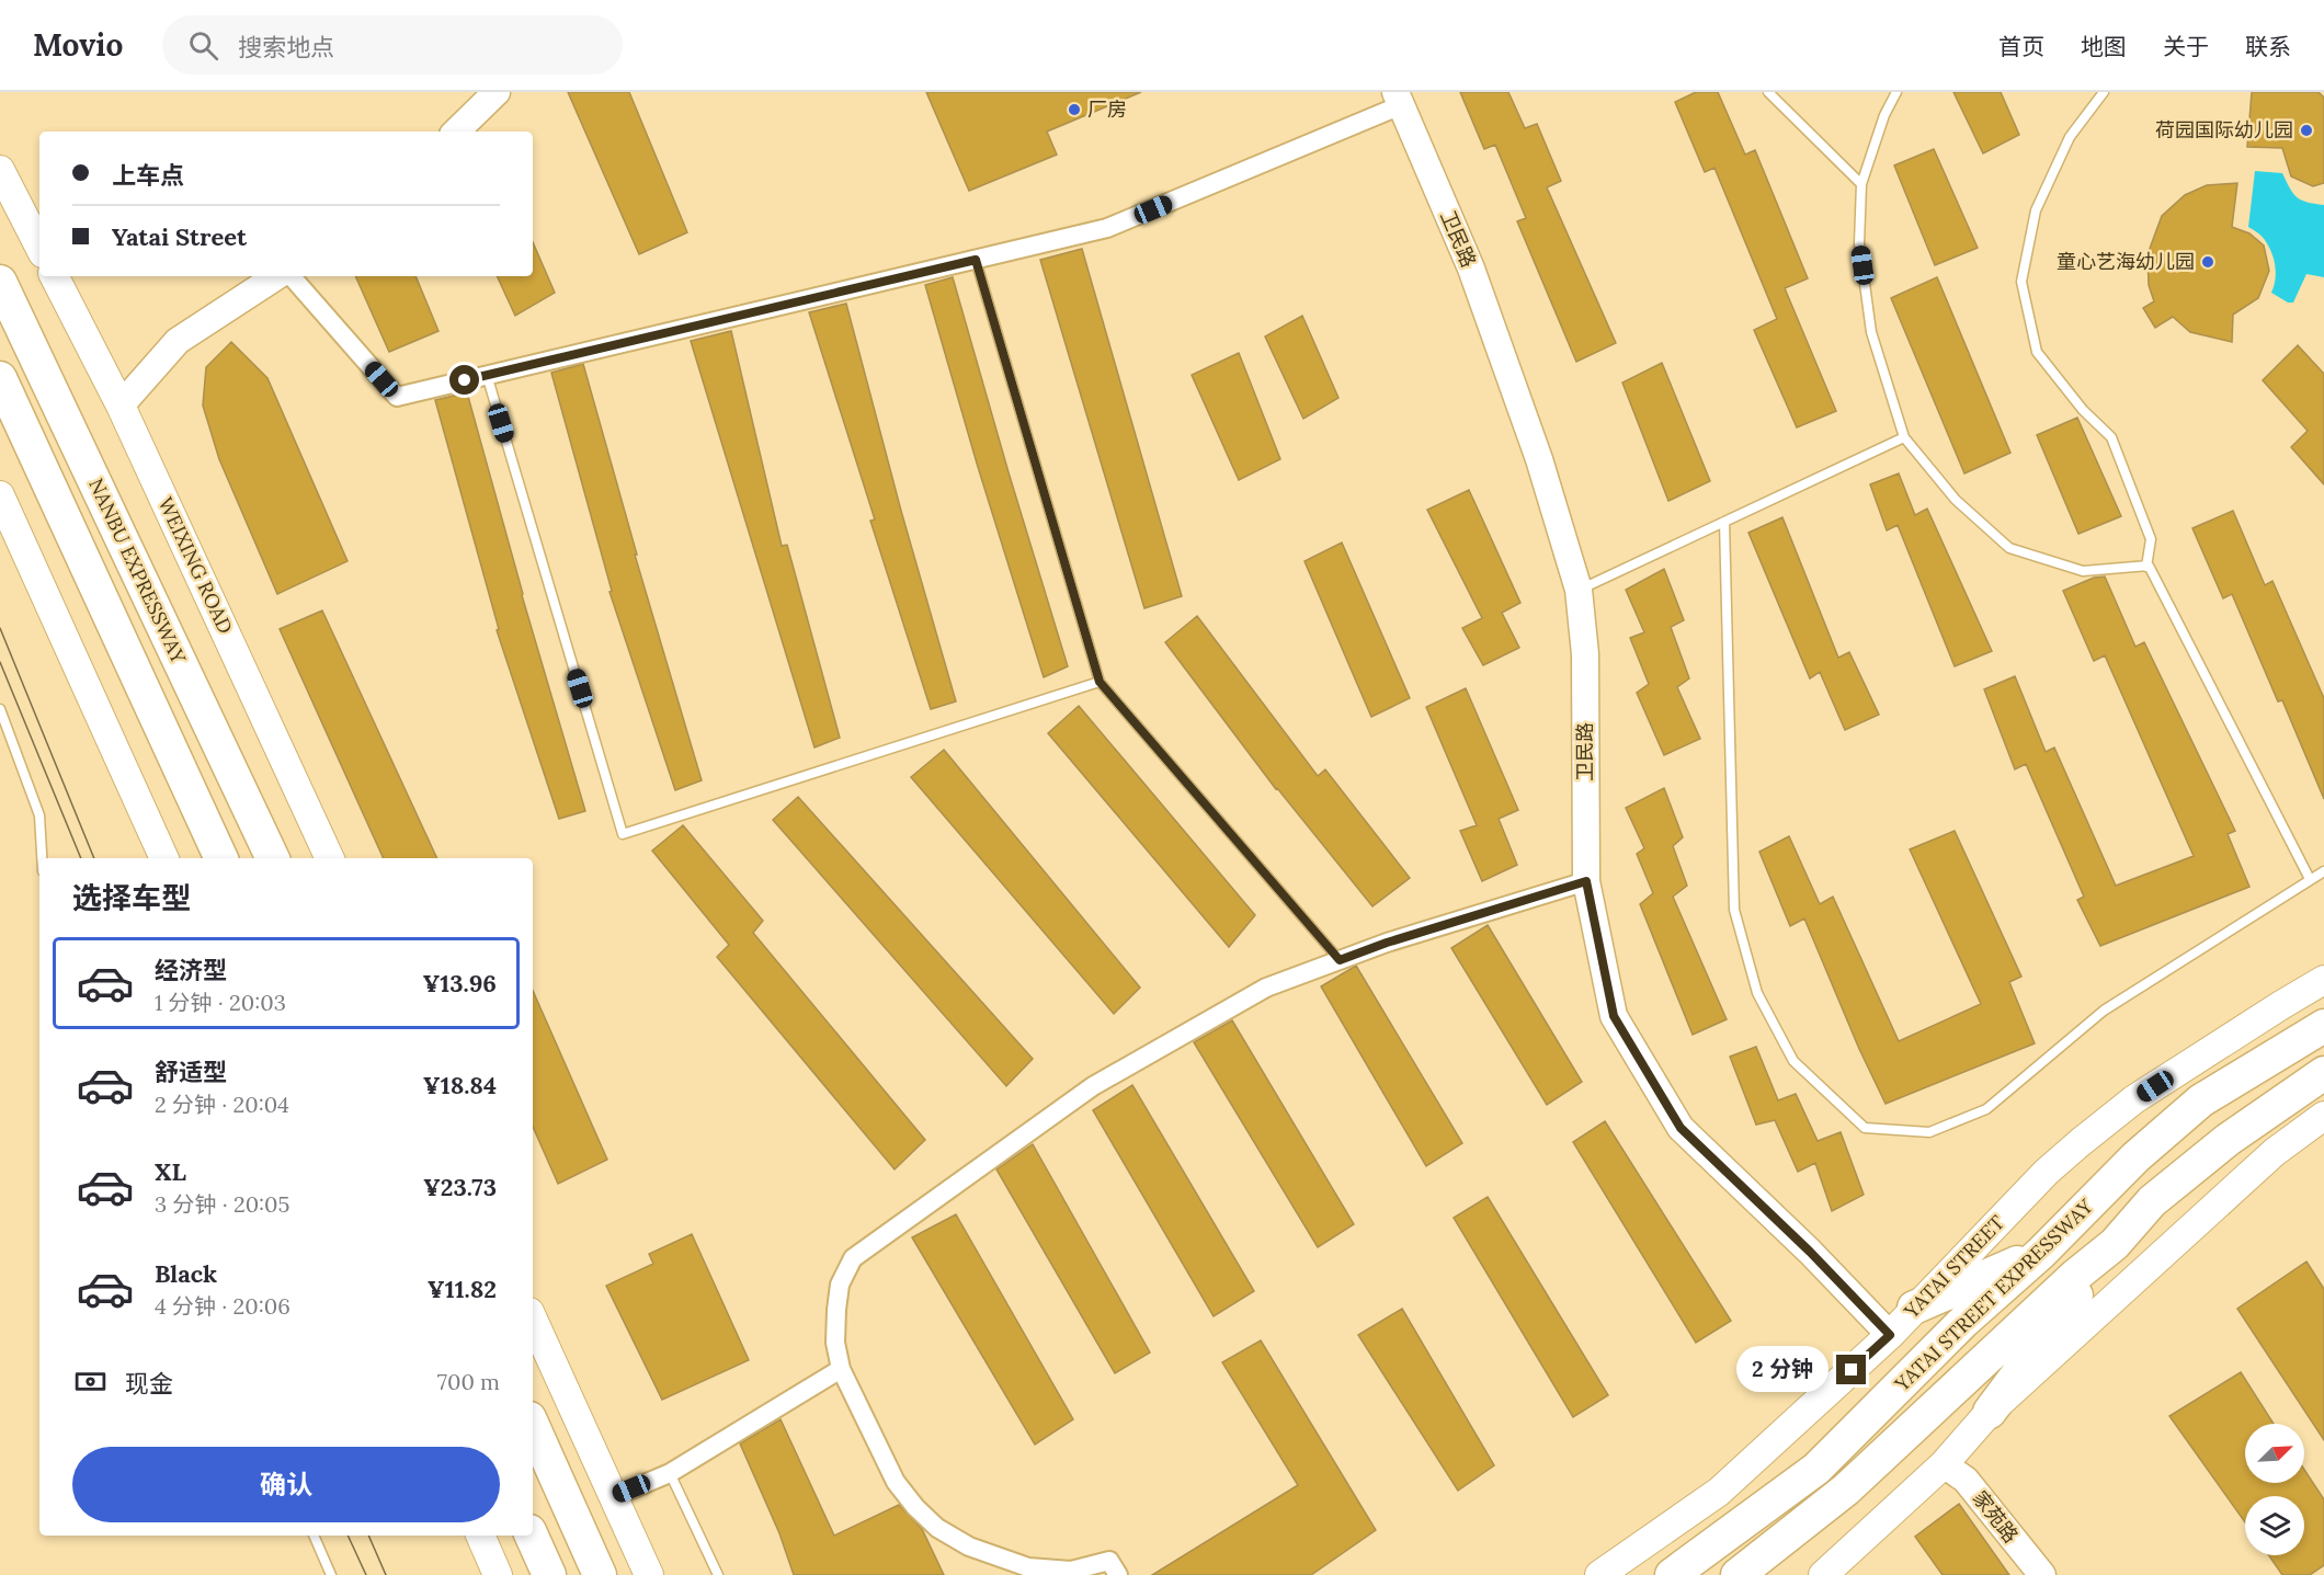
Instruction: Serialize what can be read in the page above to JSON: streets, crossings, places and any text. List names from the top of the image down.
{
  "streets": {
    "highway": ["NANBU EXPRESSWAY", "YATAI STREET EXPRESSWAY"],
    "main road": ["WEIXING ROAD", "YATAI STREET"],
    "street": ["卫民路", "家苑路"]
  },
  "crossings": [
    ["卫民路", "YATAI STREET"]
  ],
  "places": ["厂房", "荷园国际幼儿园", "童心艺海幼儿园"],
  "north": "top right",
  "page": {
    "header": "Movio",
    "search": "搜索地点",
    "nav": [
      "首页",
      "地图",
      "关于",
      "联系"
    ],
    "banner": ["上车点", "Yatai Street"],
    "heading": "选择车型",
    "list": [
      {
        "name": "经济型",
        "note": "1 分钟 · 20:03",
        "value": "¥13.96"
      },
      {
        "name": "舒适型",
        "note": "2 分钟 · 20:04",
        "value": "¥18.84"
      },
      {
        "name": "XL",
        "note": "3 分钟 · 20:05",
        "value": "¥23.73"
      },
      {
        "name": "Black",
        "note": "4 分钟 · 20:06",
        "value": "¥11.82"
      }
    ],
    "pay": ["现金", "700 m"],
    "bubble": "2 分钟",
    "buttons": "确认"
  }
}
